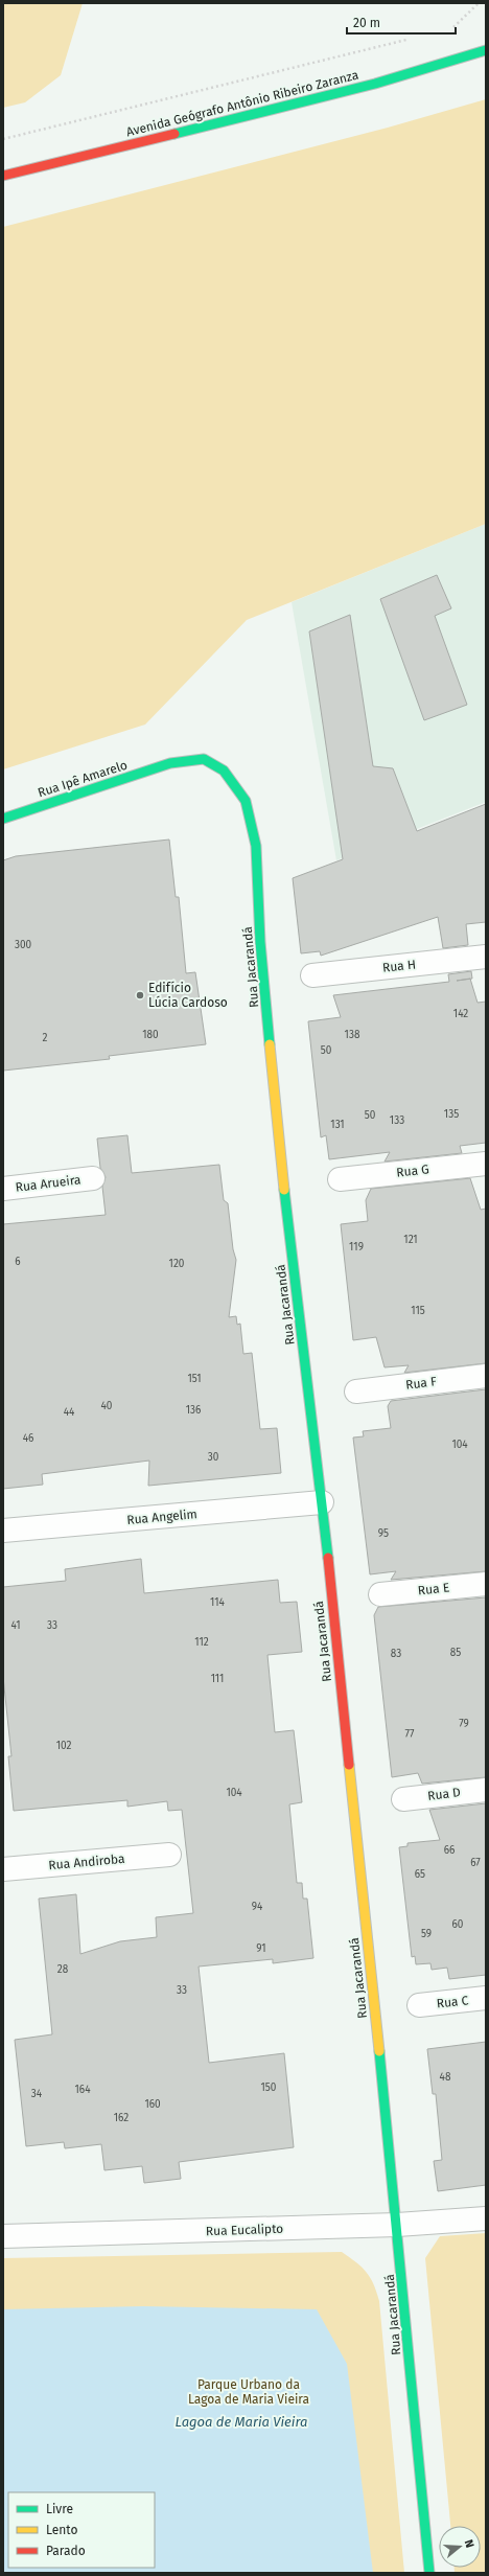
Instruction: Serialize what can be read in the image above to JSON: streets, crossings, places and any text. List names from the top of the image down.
{
  "streets": {
    "street": [
      "Avenida Geógrafo Antônio Ribeiro Zaranza",
      "Rua Ipê Amarelo",
      "Rua H",
      "Rua Jacarandá",
      "Rua G",
      "Rua Arueira",
      "Rua F",
      "Rua Angelim",
      "Rua E",
      "Rua D",
      "Rua Andiroba",
      "Rua C",
      "Rua Eucalipto"
    ]
  },
  "crossings": [
    ["Rua Ipê Amarelo", "Rua Jacarandá"],
    ["Rua Jacarandá", "Rua Angelim"],
    ["Rua Jacarandá", "Rua Eucalipto"]
  ],
  "water": ["Lagoa de Maria Vieira"],
  "parks": ["Parque Urbano da Lagoa de Maria Vieira"],
  "places": ["Edifício Lúcia Cardoso"],
  "house_numbers": [
    "300",
    "142",
    "180",
    "138",
    "2",
    "50",
    "135",
    "50",
    "133",
    "131",
    "121",
    "119",
    "6",
    "120",
    "115",
    "151",
    "40",
    "136",
    "44",
    "46",
    "104",
    "30",
    "95",
    "114",
    "41",
    "33",
    "112",
    "85",
    "83",
    "111",
    "79",
    "77",
    "102",
    "104",
    "66",
    "67",
    "65",
    "94",
    "60",
    "59",
    "91",
    "28",
    "33",
    "48",
    "150",
    "164",
    "34",
    "160",
    "162"
  ],
  "legend": ["Livre", "Lento", "Parado"],
  "scale_bar": "20 m",
  "north": "right"
}
